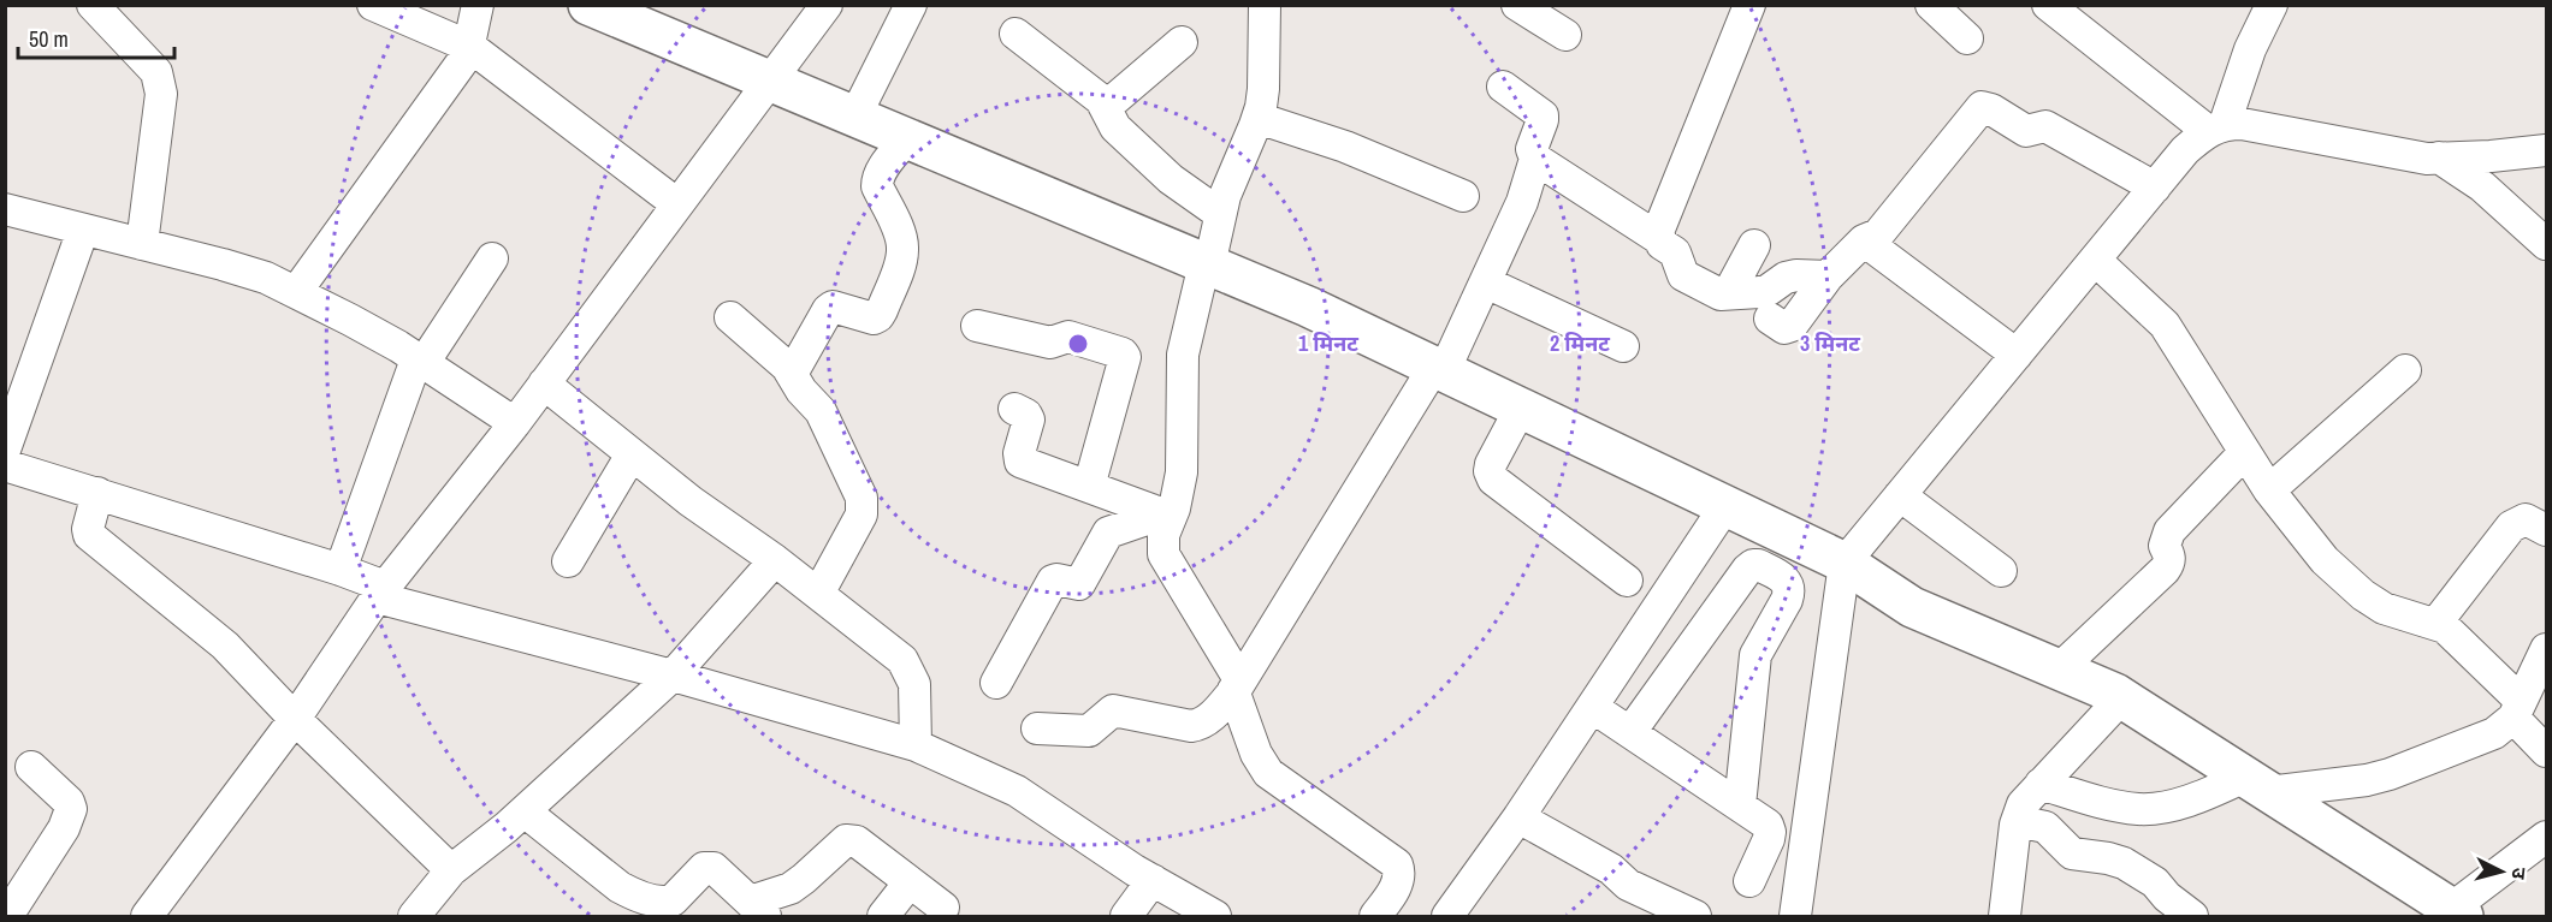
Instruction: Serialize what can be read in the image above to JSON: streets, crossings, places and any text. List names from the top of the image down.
{
  "scale_bar": "50 m",
  "north": "right",
  "rings": ["1 मिनट", "2 मिनट", "3 मिनट"]
}
